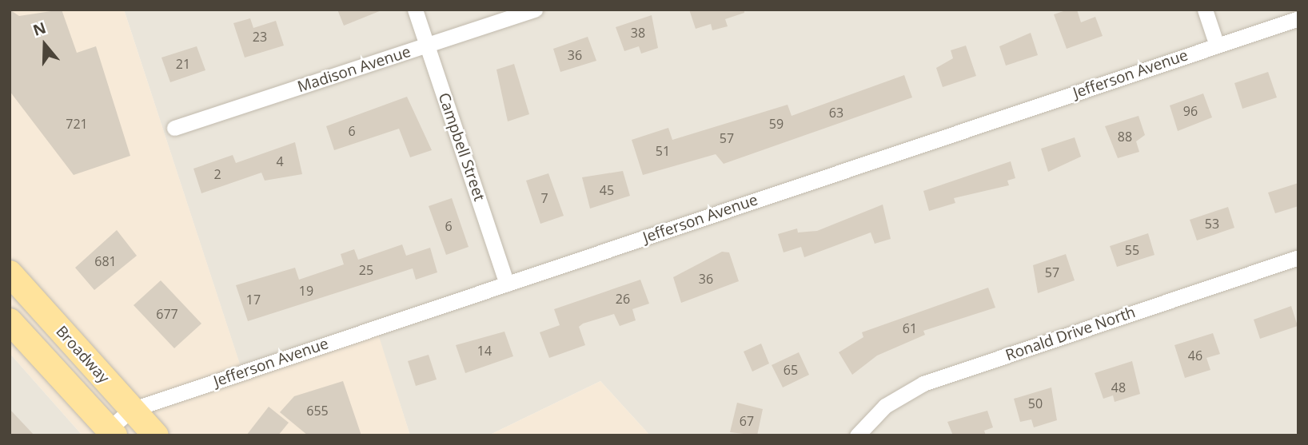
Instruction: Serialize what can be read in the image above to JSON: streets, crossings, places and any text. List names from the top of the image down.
{
  "streets": {
    "main road": ["Broadway"],
    "street": [
      "Madison Avenue",
      "Jefferson Avenue",
      "Campbell Street",
      "Ronald Drive North"
    ]
  },
  "crossings": [
    ["Madison Avenue", "Campbell Street"],
    ["Jefferson Avenue", "Campbell Street"],
    ["Jefferson Avenue", "Broadway"]
  ],
  "house_numbers": [
    "38",
    "23",
    "36",
    "21",
    "96",
    "63",
    "721",
    "59",
    "6",
    "88",
    "57",
    "51",
    "4",
    "2",
    "45",
    "7",
    "53",
    "6",
    "55",
    "681",
    "25",
    "57",
    "36",
    "19",
    "26",
    "17",
    "677",
    "61",
    "14",
    "46",
    "65",
    "48",
    "50",
    "655",
    "67"
  ],
  "north": "top"
}
